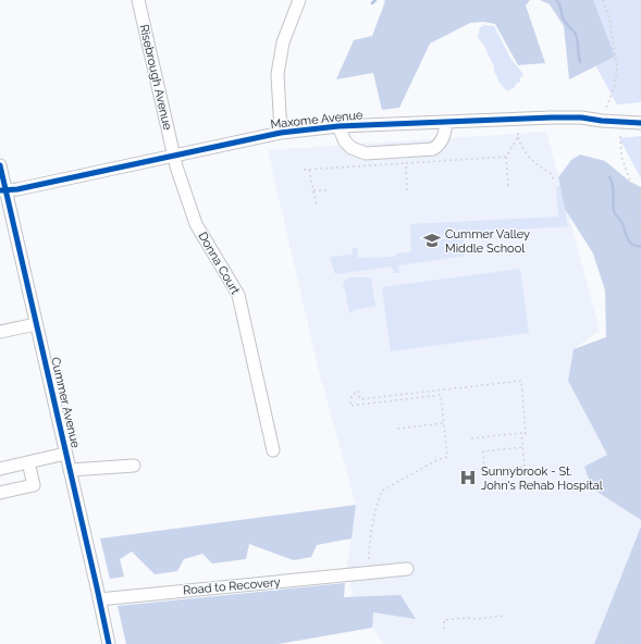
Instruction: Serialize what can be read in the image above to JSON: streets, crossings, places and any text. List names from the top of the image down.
{
  "streets": {
    "street": [
      "Risebrough Avenue",
      "Maxome Avenue",
      "Donna Court",
      "Cummer Avenue",
      "Road to Recovery"
    ]
  },
  "crossings": [
    ["Risebrough Avenue", "Maxome Avenue"],
    ["Risebrough Avenue", "Donna Court"],
    ["Maxome Avenue", "Donna Court"],
    ["Maxome Avenue", "Cummer Avenue"],
    ["Cummer Avenue", "Road to Recovery"]
  ],
  "places": {
    "school or university": ["Cummer Valley Middle School"],
    "hospital": ["Sunnybrook - St. John's Rehab Hospital"]
  }
}
